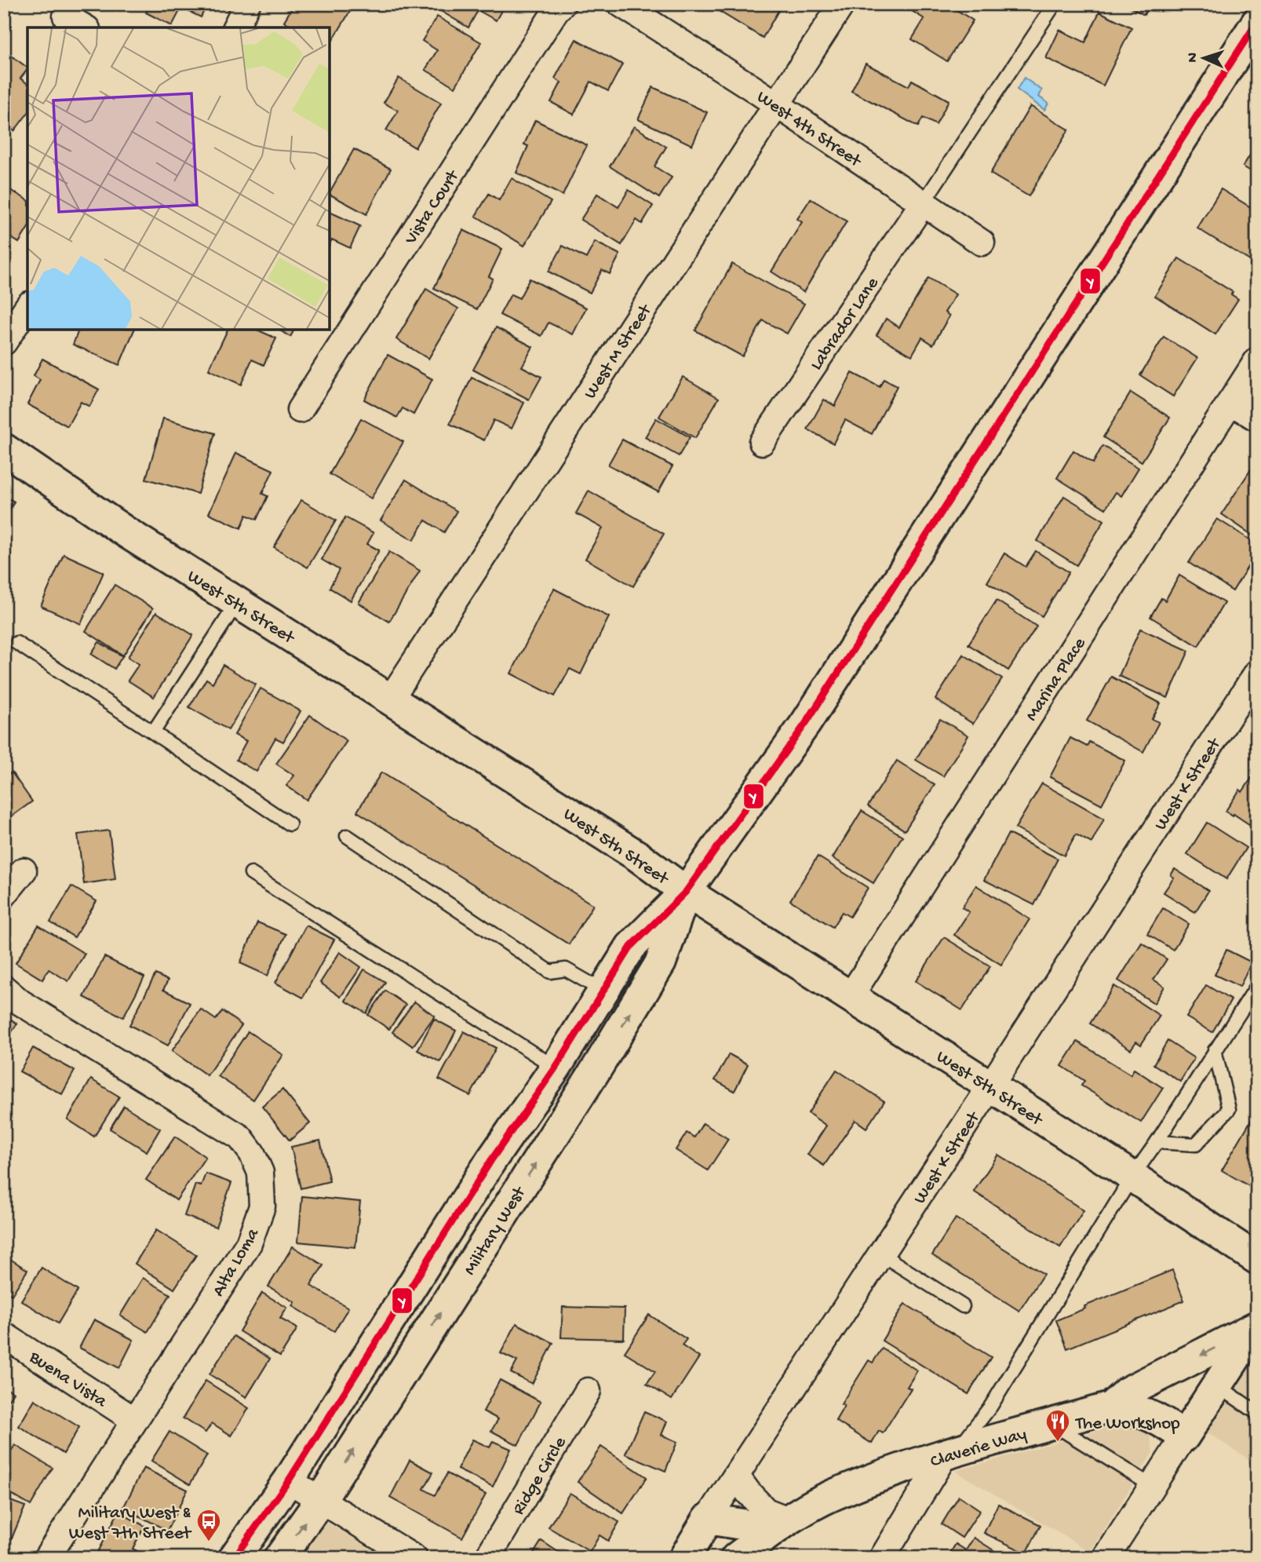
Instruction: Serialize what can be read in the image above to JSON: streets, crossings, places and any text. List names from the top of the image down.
{
  "streets": {
    "main road": [
      "West 5th Street",
      "West K Street",
      "Military West",
      "Claverie Way"
    ],
    "street": [
      "West 4th Street",
      "Vista Court",
      "Labrador Lane",
      "West M Street",
      "Marina Place",
      "Alta Loma",
      "Buena Vista",
      "Ridge Circle"
    ]
  },
  "crossings": [
    ["West 4th Street", "Labrador Lane"],
    ["West 4th Street", "West M Street"],
    ["West M Street", "West 5th Street"],
    ["West 5th Street", "Marina Place"],
    ["West 5th Street", "West K Street"],
    ["West 5th Street", "Military West"],
    ["West K Street", "Claverie Way"],
    ["Alta Loma", "Buena Vista"]
  ],
  "places": {
    "restaurant": ["The Workshop"],
    "bus stop": ["Military West & West 7th Street"]
  },
  "lines": ["transit line Y"],
  "north": "left"
}
